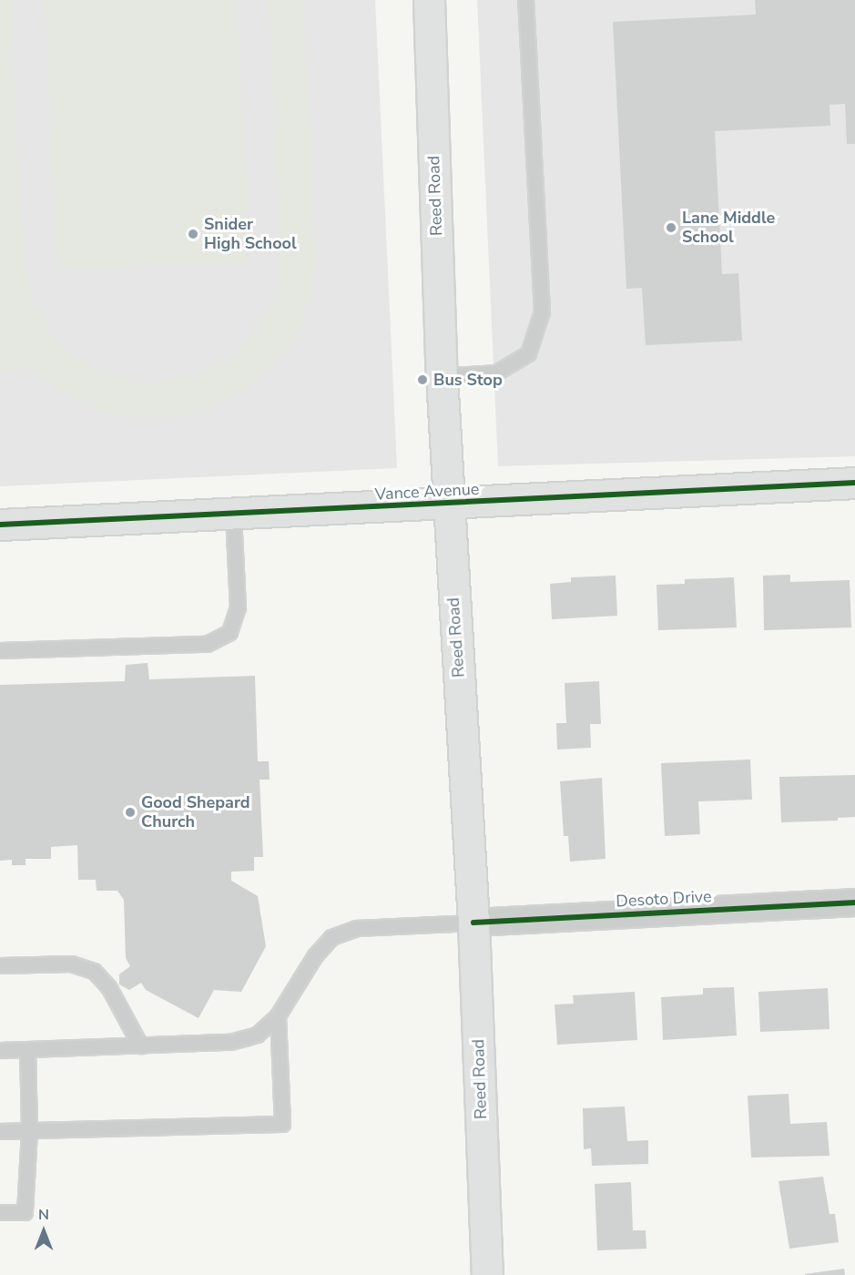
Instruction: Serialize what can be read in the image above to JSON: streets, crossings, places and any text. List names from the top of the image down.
{
  "streets": {
    "main road": ["Reed Road", "Vance Avenue"],
    "street": ["Desoto Drive"]
  },
  "crossings": [
    ["Reed Road", "Vance Avenue"],
    ["Reed Road", "Desoto Drive"]
  ],
  "places": [
    "Lane Middle School",
    "Snider High School",
    "Bus Stop",
    "Good Shepard Church"
  ],
  "north": "top"
}
